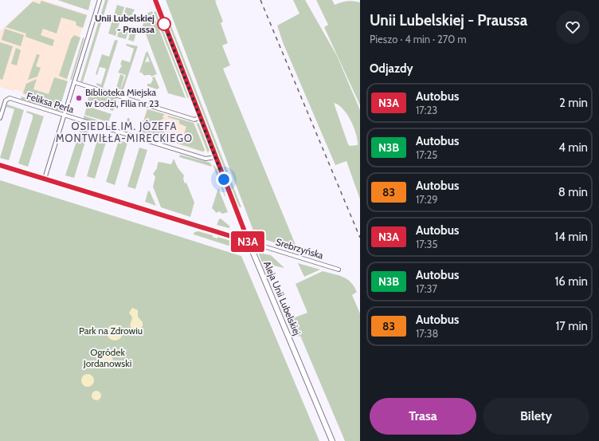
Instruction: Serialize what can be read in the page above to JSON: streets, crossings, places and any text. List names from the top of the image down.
{
  "streets": {
    "street": ["Feliksa Perla", "Srebrzyńska", "Aleja Unii Lubelskiej"]
  },
  "crossings": [
    ["Feliksa Perla", "Aleja Unii Lubelskiej"],
    ["Srebrzyńska", "Aleja Unii Lubelskiej"]
  ],
  "districts": ["OSIEDLE IM. JÓZEFA MONTWIŁŁA-MIRECKIEGO"],
  "parks": ["Park na Zdrowiu", "Ogródek Jordanowski"],
  "places": ["Unii Lubelskiej - Praussa", "Biblioteka Miejska w Łodzi, Filia nr 23"],
  "lines": ["bus line N3A"],
  "page": {
    "on_map": "N3A",
    "heading": [
      ["Unii Lubelskiej - Praussa", "Pieszo · 4 min · 270 m"],
      "Odjazdy"
    ],
    "list": [
      {
        "mark": "N3A",
        "name": "Autobus",
        "note": "17:23",
        "value": "2 min"
      },
      {
        "mark": "N3B",
        "name": "Autobus",
        "note": "17:25",
        "value": "4 min"
      },
      {
        "mark": "83",
        "name": "Autobus",
        "note": "17:29",
        "value": "8 min"
      },
      {
        "mark": "N3A",
        "name": "Autobus",
        "note": "17:35",
        "value": "14 min"
      },
      {
        "mark": "N3B",
        "name": "Autobus",
        "note": "17:37",
        "value": "16 min"
      },
      {
        "mark": "83",
        "name": "Autobus",
        "note": "17:38",
        "value": "17 min"
      }
    ],
    "buttons": ["Trasa", "Bilety"]
  }
}
